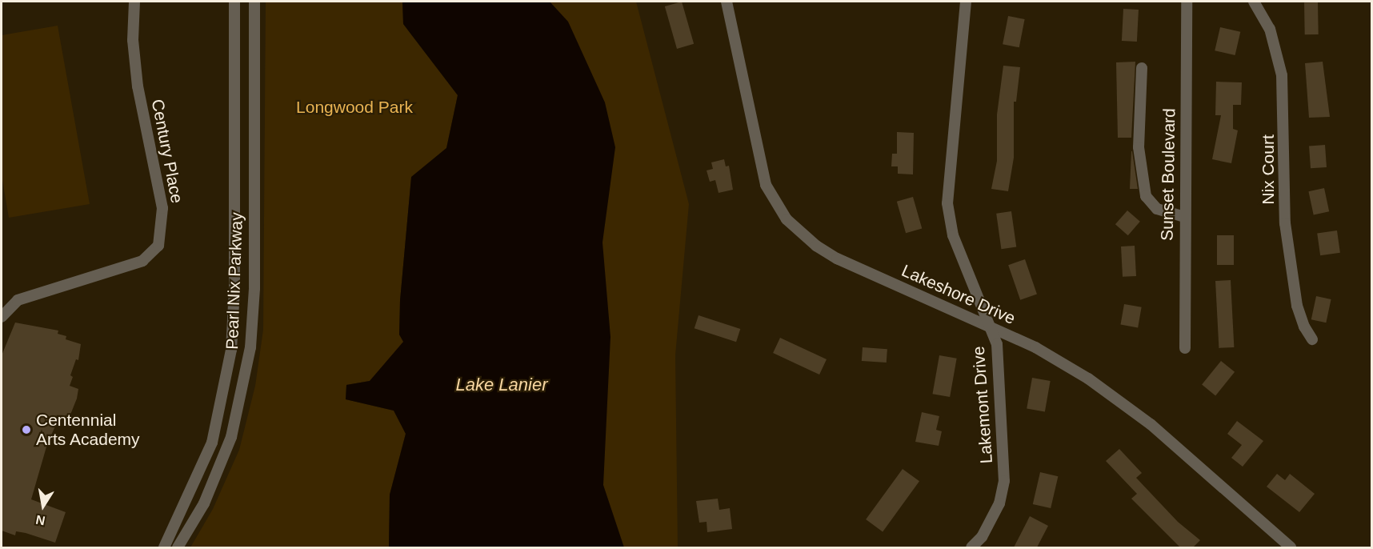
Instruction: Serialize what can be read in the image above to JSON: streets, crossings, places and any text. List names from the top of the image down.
{
  "streets": {
    "street": [
      "Century Place",
      "Nix Court",
      "Sunset Boulevard",
      "Pearl Nix Parkway",
      "Lakeshore Drive",
      "Lakemont Drive"
    ]
  },
  "crossings": [
    ["Lakeshore Drive", "Lakemont Drive"]
  ],
  "water": ["Lake Lanier"],
  "parks": ["Longwood Park"],
  "places": ["Centennial Arts Academy"],
  "north": "bottom"
}
